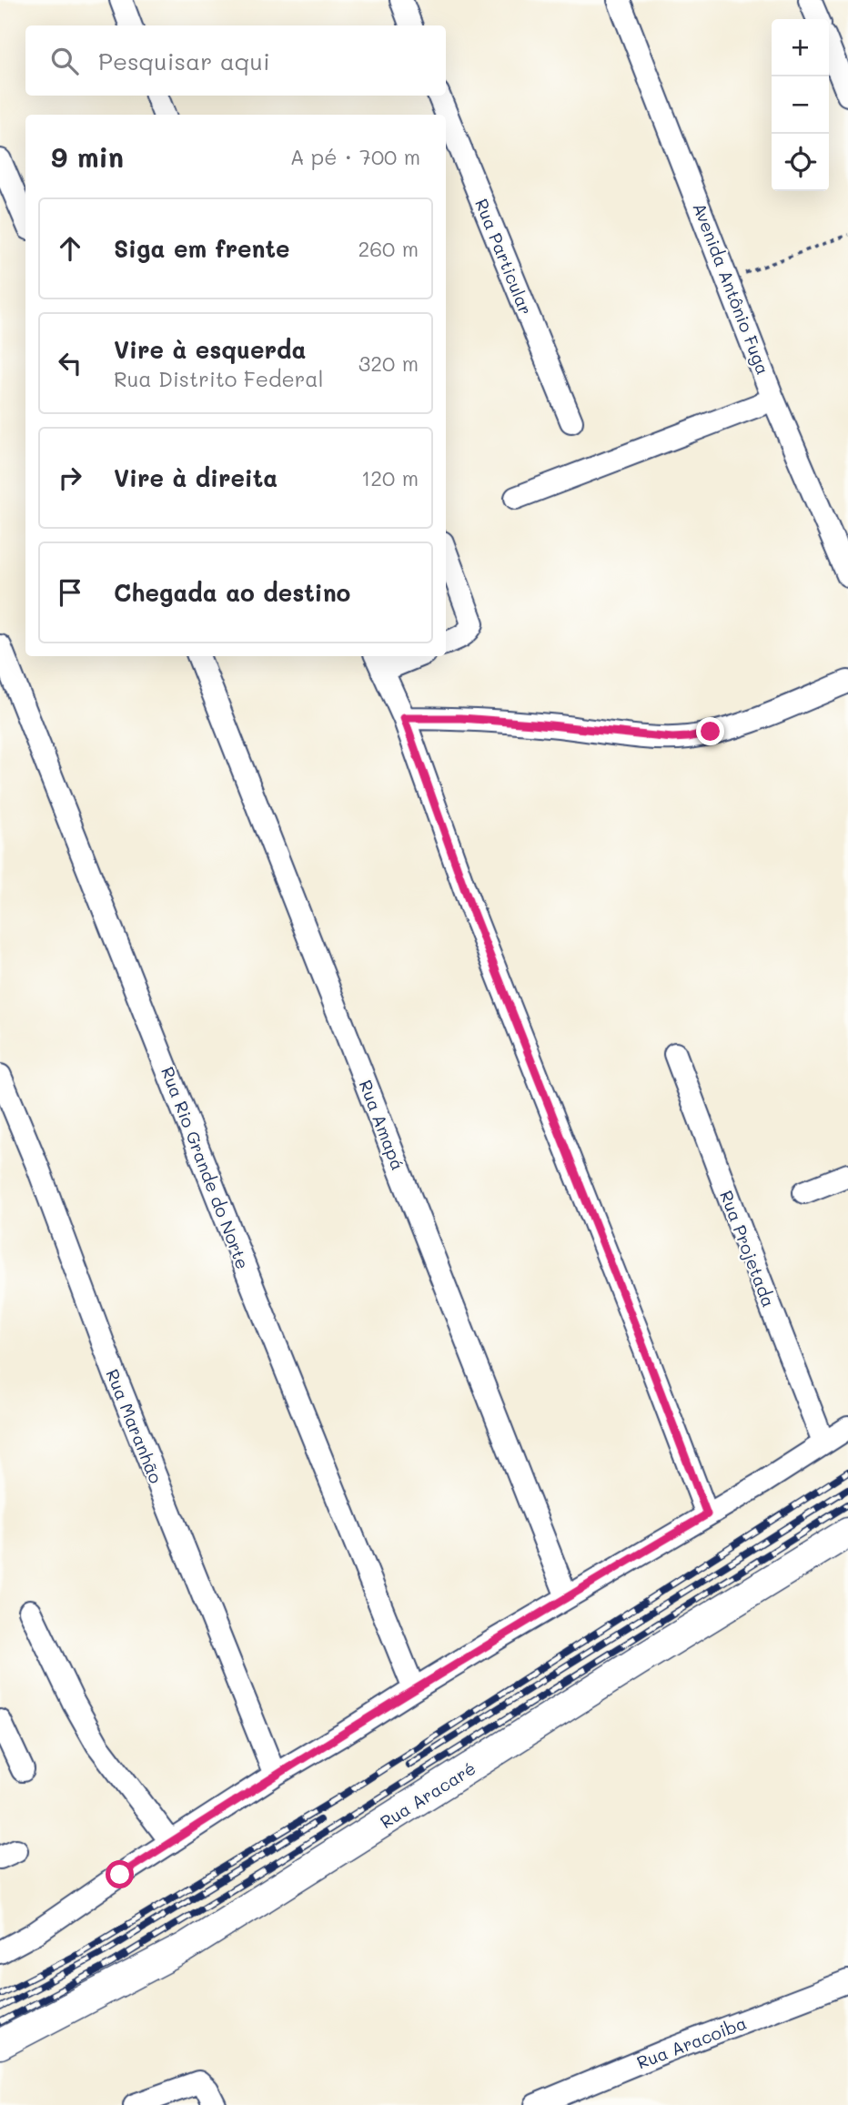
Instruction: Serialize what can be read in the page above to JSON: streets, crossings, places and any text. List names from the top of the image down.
{
  "streets": {
    "main road": ["Rua Aracaré"],
    "street": [
      "Rua Particular",
      "Avenida Antônio Fuga",
      "Rua Amapá",
      "Rua Rio Grande do Norte",
      "Rua Projetada",
      "Rua Maranhão",
      "Rua Aracoiba"
    ]
  },
  "page": {
    "map_buttons": ["+", "−"],
    "search": "Pesquisar aqui",
    "heading": ["9 min", "A pé · 700 m"],
    "list": [
      ["Siga em frente", "260 m"],
      ["Vire à esquerda", "Rua Distrito Federal", "320 m"],
      ["Vire à direita", "120 m"],
      "Chegada ao destino"
    ]
  }
}
